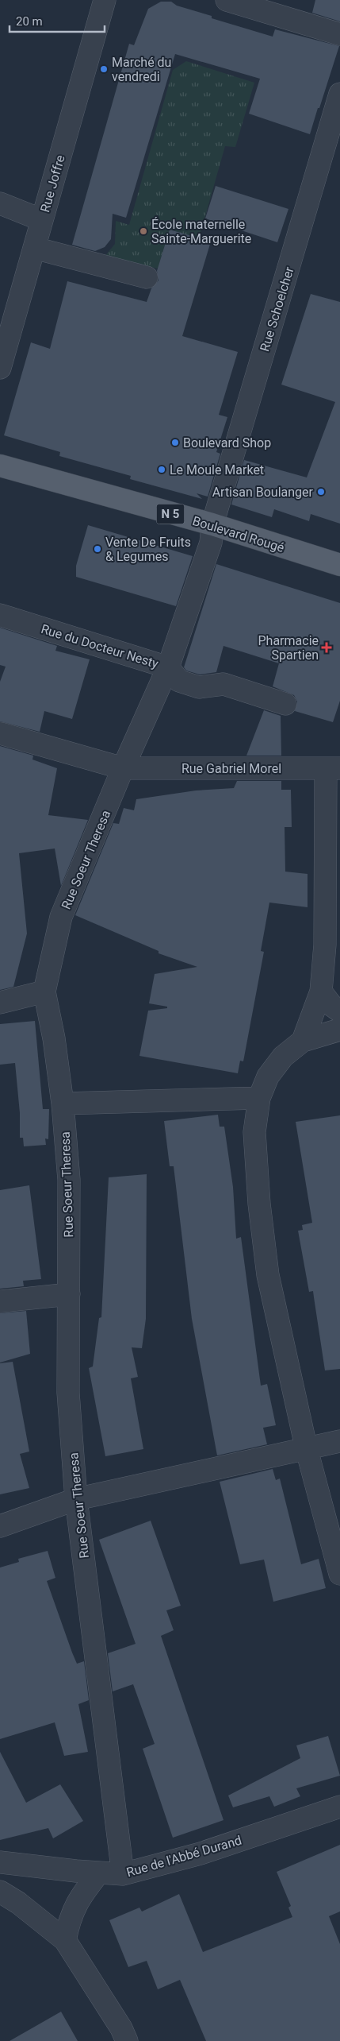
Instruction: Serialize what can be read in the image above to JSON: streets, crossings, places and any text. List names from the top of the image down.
{
  "streets": {
    "main road": ["N 5", "Boulevard Rougé"],
    "street": [
      "Rue Joffre",
      "Rue Schoelcher",
      "Rue du Docteur Nesty",
      "Rue Gabriel Morel",
      "Rue Soeur Theresa",
      "Rue de l'Abbé Durand"
    ]
  },
  "crossings": [
    ["Rue Schoelcher", "Boulevard Rougé"],
    ["Rue Schoelcher", "Rue Soeur Theresa"],
    ["Boulevard Rougé", "Rue Soeur Theresa"],
    ["Rue du Docteur Nesty", "Rue Soeur Theresa"],
    ["Rue Gabriel Morel", "Rue Soeur Theresa"],
    ["Rue Soeur Theresa", "Rue de l'Abbé Durand"]
  ],
  "places": {
    "other": [
      "Marché du vendredi",
      "École maternelle Sainte-Marguerite",
      "Boulevard Shop",
      "Le Moule Market",
      "Artisan Boulanger",
      "Vente De Fruits & Legumes"
    ],
    "health": ["Pharmacie Spartien"]
  },
  "scale_bar": "20 m"
}
